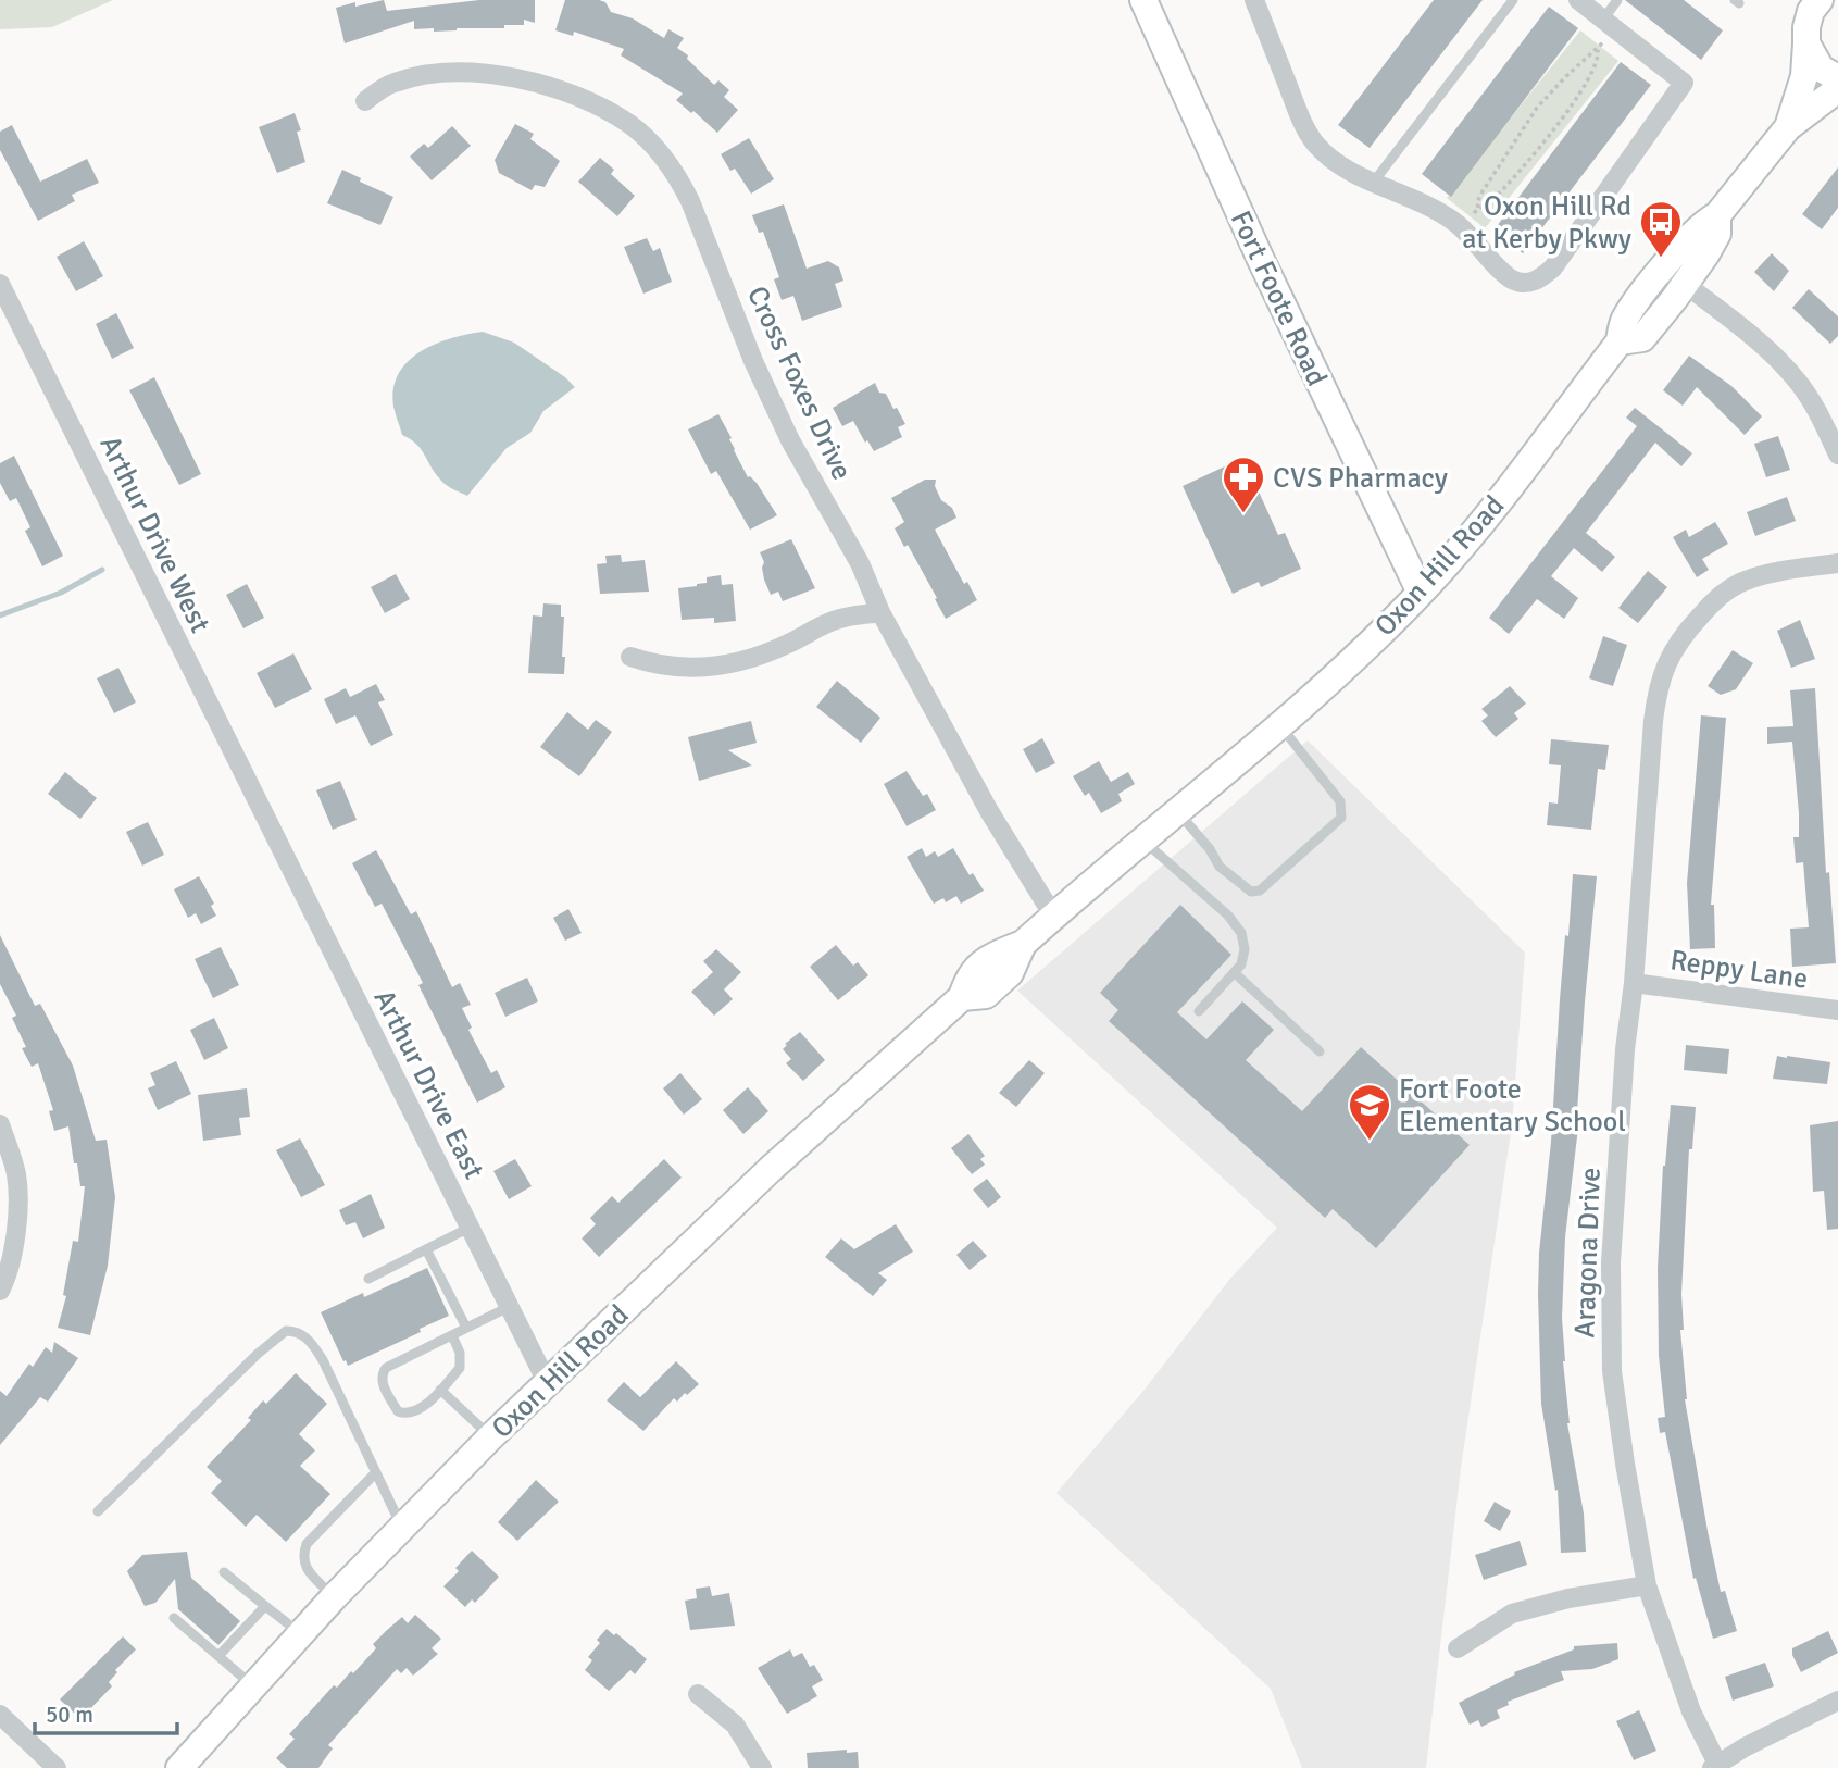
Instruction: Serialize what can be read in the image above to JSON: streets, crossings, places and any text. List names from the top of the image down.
{
  "streets": {
    "main road": ["Fort Foote Road", "Oxon Hill Road"],
    "street": [
      "Cross Foxes Drive",
      "Arthur Drive West",
      "Reppy Lane",
      "Arthur Drive East",
      "Aragona Drive"
    ]
  },
  "crossings": [
    ["Fort Foote Road", "Oxon Hill Road"],
    ["Cross Foxes Drive", "Oxon Hill Road"],
    ["Arthur Drive West", "Arthur Drive East"],
    ["Oxon Hill Road", "Arthur Drive East"],
    ["Reppy Lane", "Aragona Drive"]
  ],
  "places": {
    "bus stop": ["Oxon Hill Rd at Kerby Pkwy"],
    "pharmacy": ["CVS Pharmacy"],
    "school or university": ["Fort Foote Elementary School"]
  },
  "scale_bar": "50 m"
}
